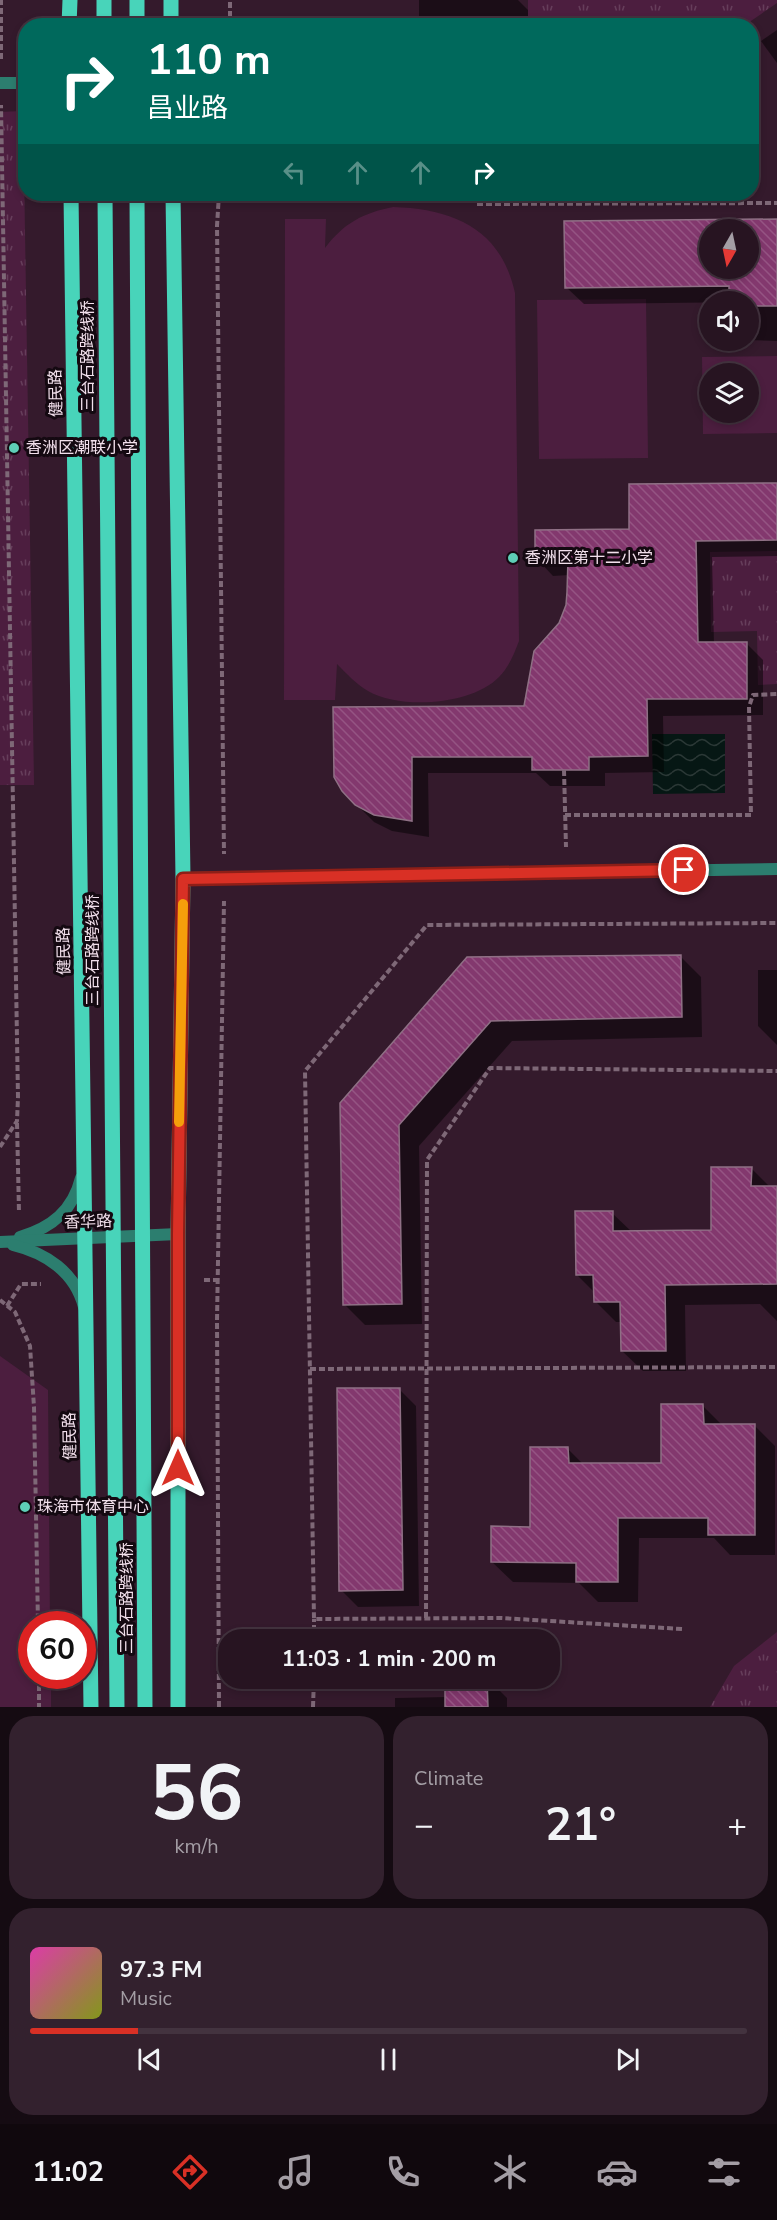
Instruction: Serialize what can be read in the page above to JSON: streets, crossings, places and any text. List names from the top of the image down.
{
  "streets": {
    "main road": ["三台石路跨线桥", "健民路"],
    "street": ["香华路"]
  },
  "crossings": [
    ["健民路", "香华路"]
  ],
  "places": ["香洲区潮联小学", "香洲区第十二小学", "珠海市体育中心"],
  "north": "bottom",
  "page": {
    "turn": ["110 m", "昌业路"],
    "limit": "60",
    "trip": "11:03 · 1 min · 200 m",
    "tile": [
      ["56", "km/h"],
      "Climate"
    ],
    "heat": ["−", "21°", "+"],
    "song": ["97.3 FM", "Music"],
    "tabs": "11:02"
  }
}
